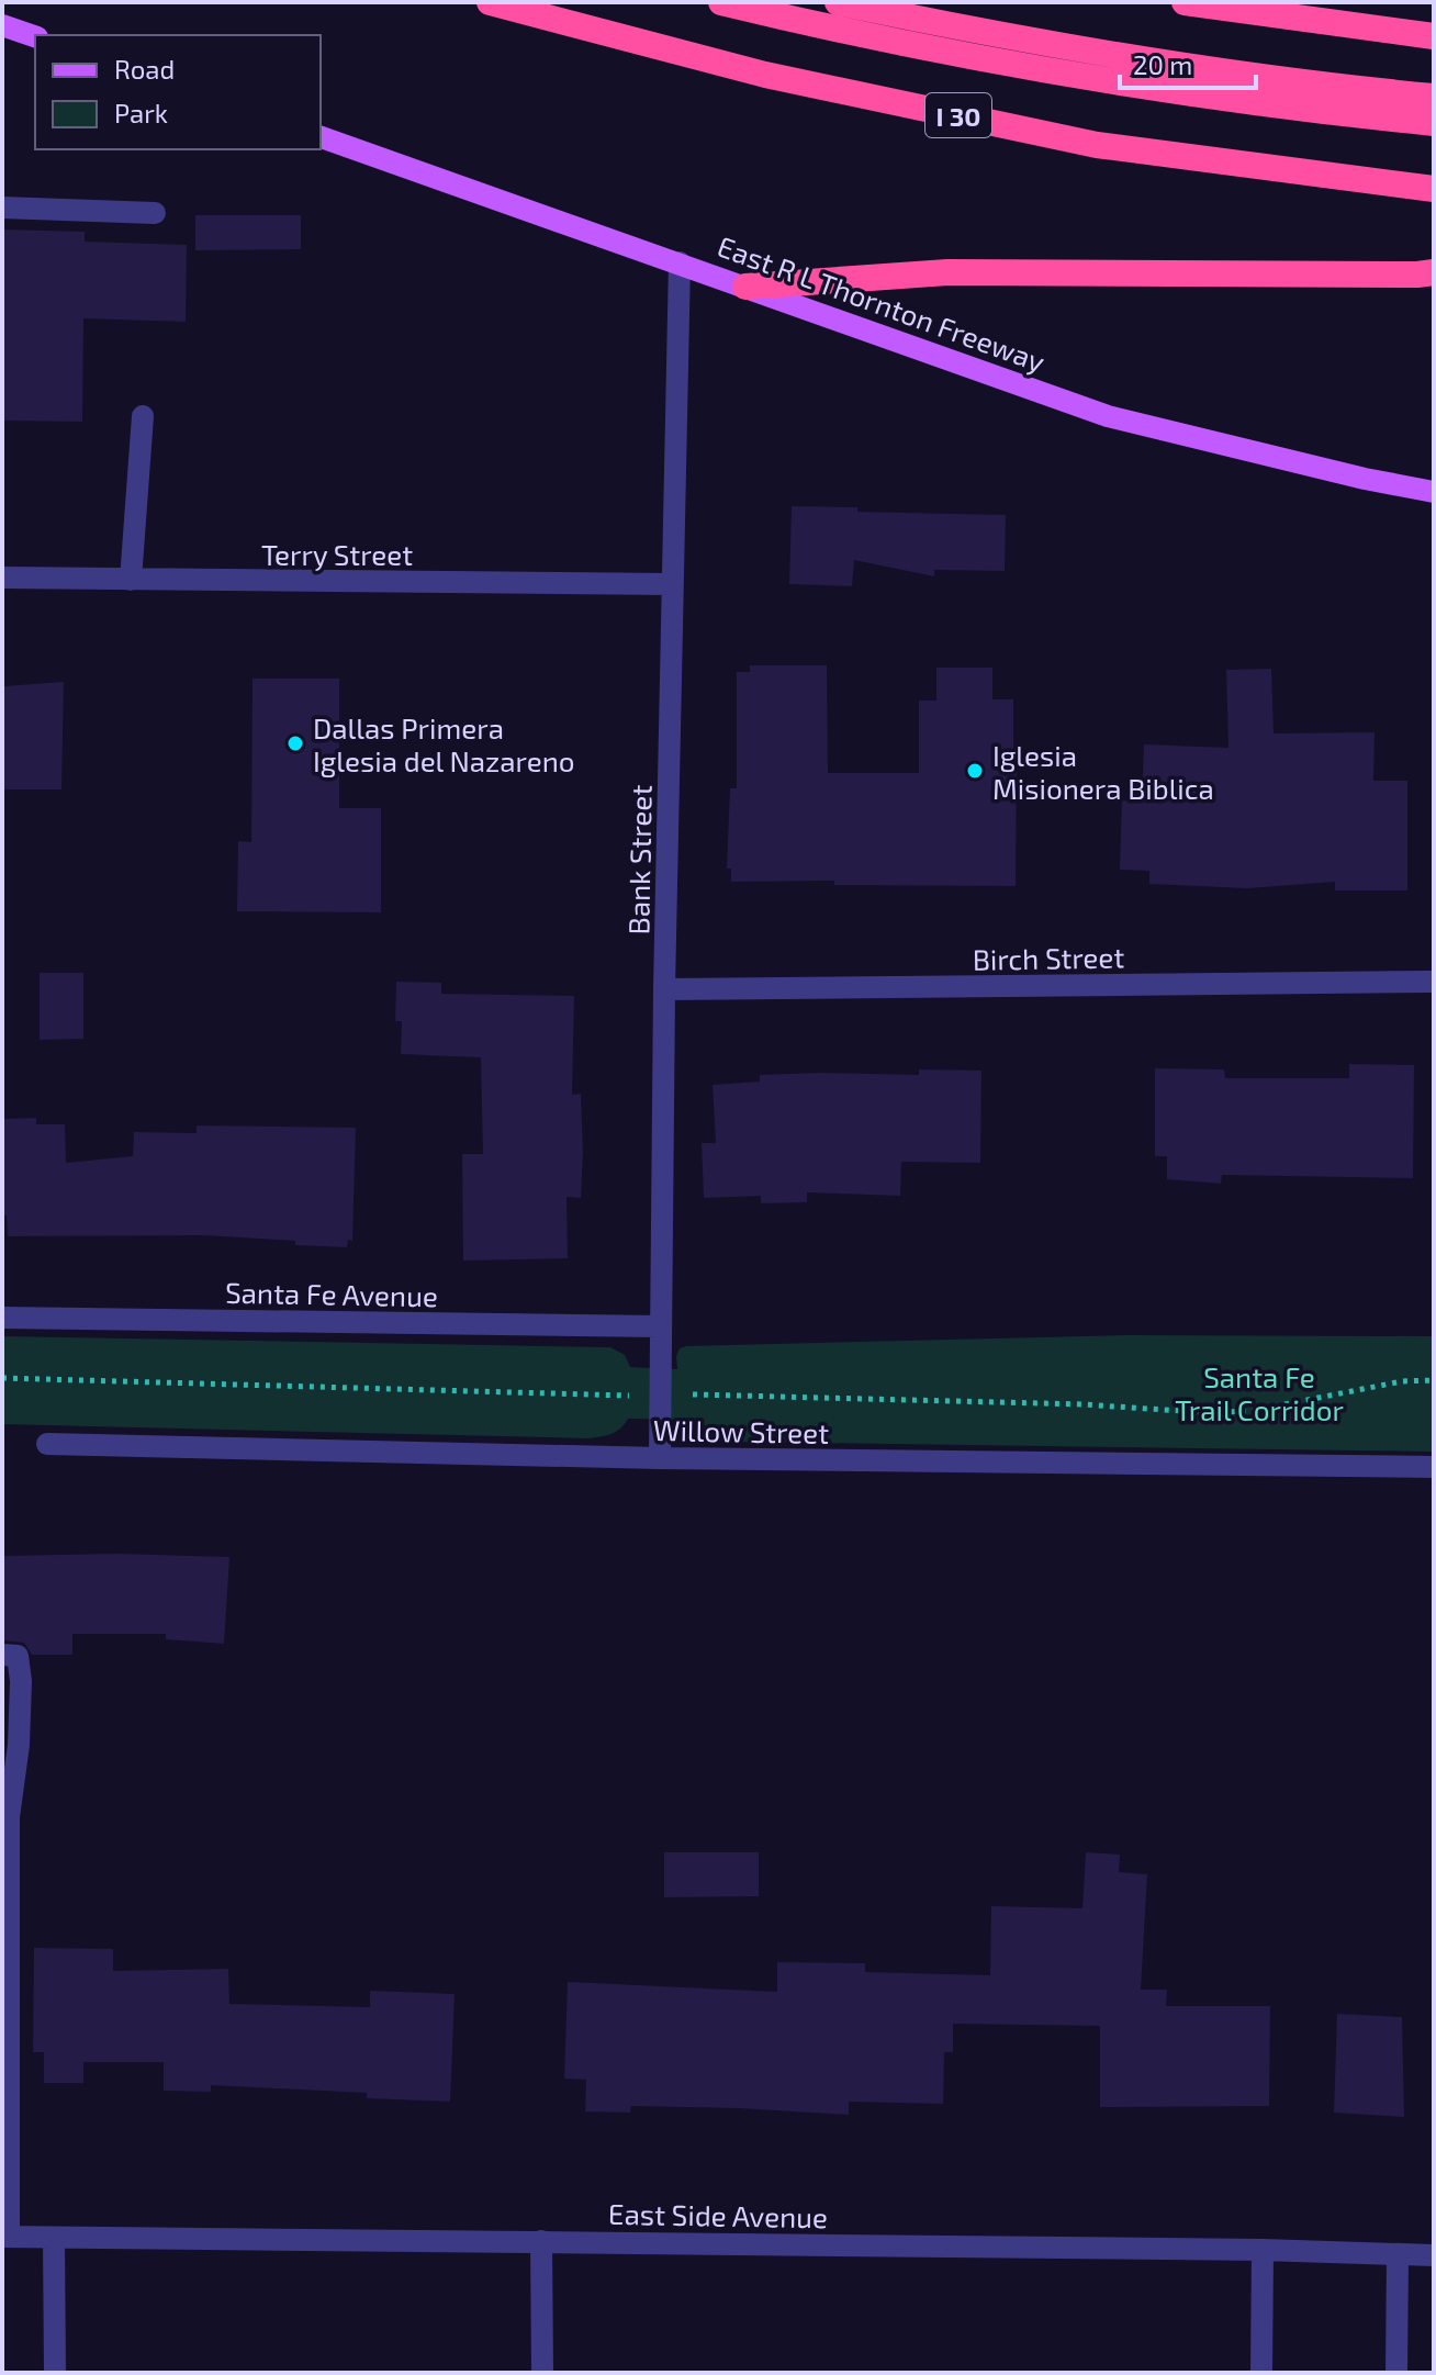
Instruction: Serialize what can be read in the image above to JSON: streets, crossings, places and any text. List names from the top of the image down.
{
  "streets": {
    "highway": ["I 30"],
    "main road": ["East R L Thornton Freeway"],
    "street": [
      "Terry Street",
      "Bank Street",
      "Birch Street",
      "Santa Fe Avenue",
      "Willow Street",
      "East Side Avenue"
    ]
  },
  "crossings": [
    ["East R L Thornton Freeway", "Bank Street"],
    ["Terry Street", "Bank Street"],
    ["Bank Street", "Birch Street"],
    ["Bank Street", "Santa Fe Avenue"],
    ["Bank Street", "Willow Street"]
  ],
  "parks": ["Santa Fe Trail Corridor"],
  "places": ["Dallas Primera Iglesia del Nazareno", "Iglesia Misionera Biblica"],
  "legend": ["Road", "Park"],
  "scale_bar": "20 m"
}
